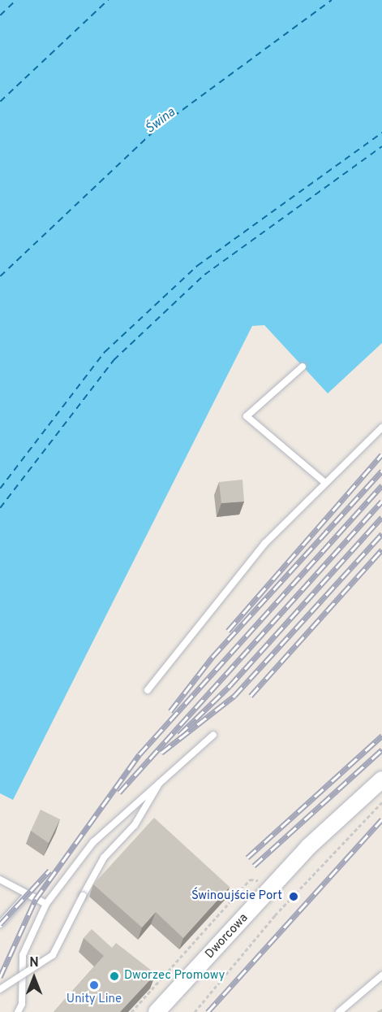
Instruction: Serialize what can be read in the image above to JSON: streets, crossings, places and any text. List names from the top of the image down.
{
  "streets": {
    "street": ["Dworcowa"]
  },
  "water": ["Świna"],
  "places": ["Świnoujście Port", "Dworzec Promowy", "Unity Line"],
  "north": "top"
}
